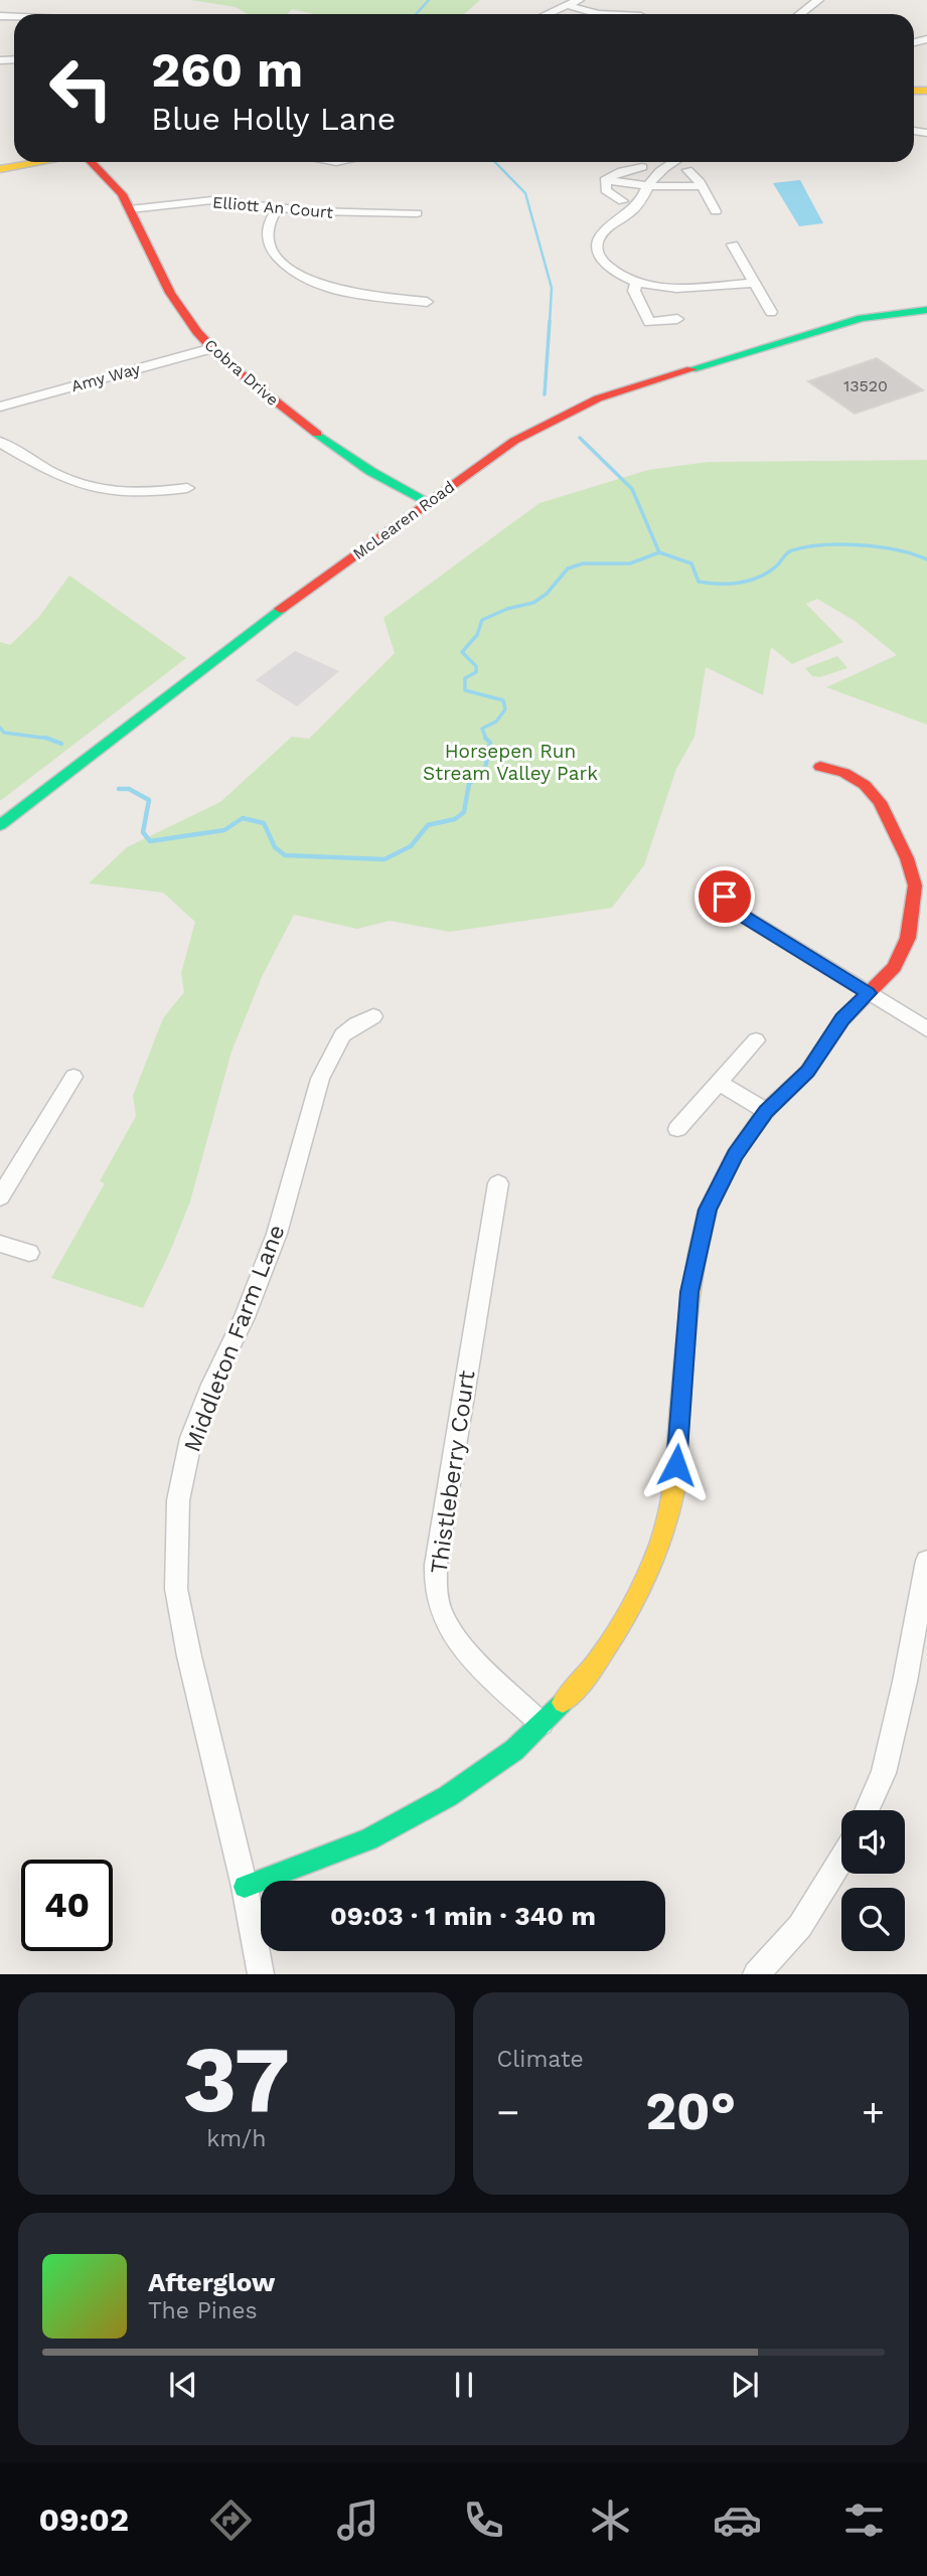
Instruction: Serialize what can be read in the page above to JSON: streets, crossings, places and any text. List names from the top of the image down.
{
  "streets": {
    "street": [
      "Elliott An Court",
      "Cobra Drive",
      "Amy Way",
      "McLearen Road",
      "Middleton Farm Lane",
      "Thistleberry Court"
    ]
  },
  "crossings": [
    ["Elliott An Court", "Cobra Drive"],
    ["Cobra Drive", "Amy Way"],
    ["Cobra Drive", "McLearen Road"]
  ],
  "parks": ["Horsepen Run Stream Valley Park"],
  "house_numbers": ["13520"],
  "page": {
    "turn": ["260 m", "Blue Holly Lane"],
    "limit": "40",
    "trip": "09:03 · 1 min · 340 m",
    "tile": [
      ["37", "km/h"],
      "Climate"
    ],
    "heat": ["−", "20°", "+"],
    "song": ["Afterglow", "The Pines"],
    "tabs": "09:02"
  }
}
